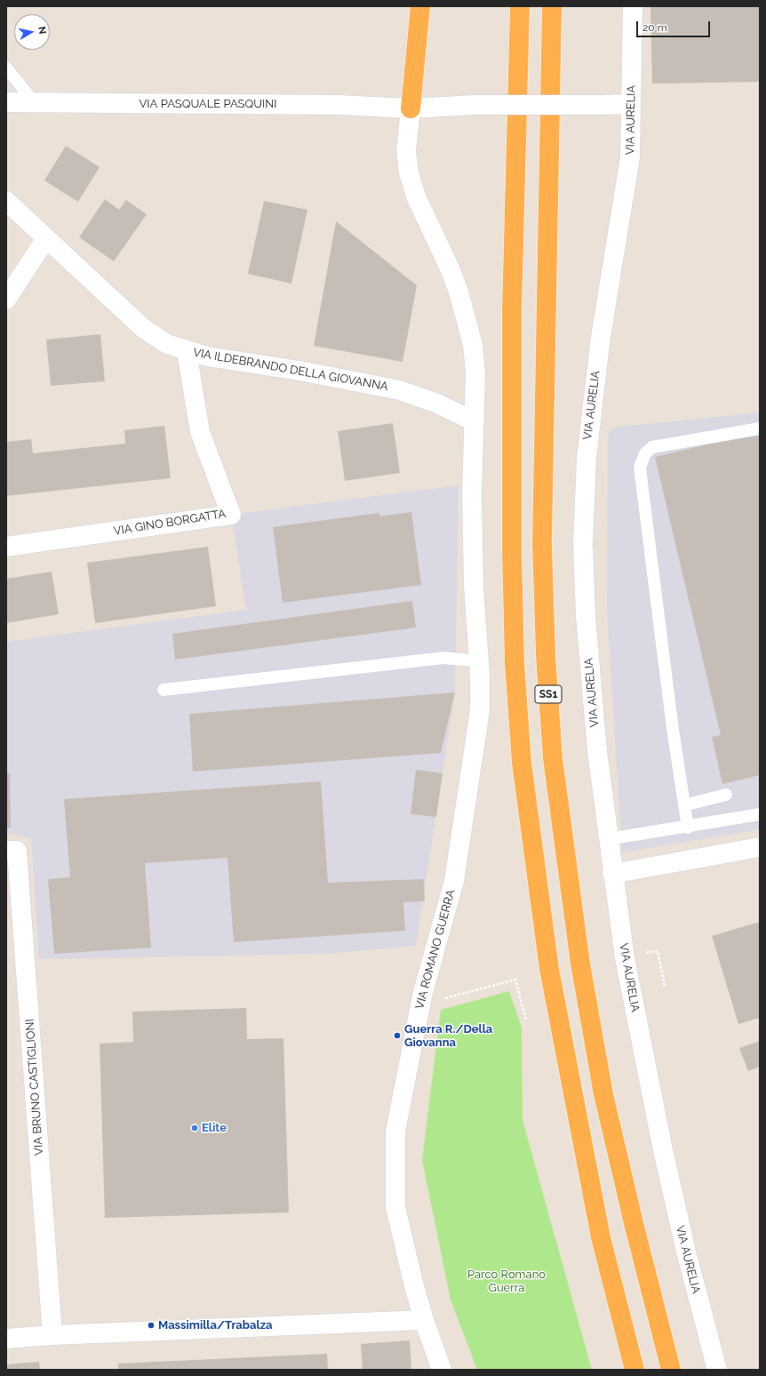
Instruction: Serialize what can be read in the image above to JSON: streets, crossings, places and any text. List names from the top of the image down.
{
  "streets": {
    "highway": ["SS1"],
    "street": [
      "VIA PASQUALE PASQUINI",
      "VIA AURELIA",
      "VIA ILDEBRANDO DELLA GIOVANNA",
      "VIA GINO BORGATTA",
      "VIA ROMANO GUERRA",
      "VIA BRUNO CASTIGLIONI"
    ]
  },
  "crossings": [
    ["VIA PASQUALE PASQUINI", "VIA AURELIA"],
    ["VIA ILDEBRANDO DELLA GIOVANNA", "VIA GINO BORGATTA"],
    ["VIA ILDEBRANDO DELLA GIOVANNA", "VIA ROMANO GUERRA"]
  ],
  "parks": ["Parco Romano Guerra"],
  "places": ["Guerra R./Della Giovanna", "Elite", "Massimilla/Trabalza"],
  "scale_bar": "20 m",
  "north": "right"
}
